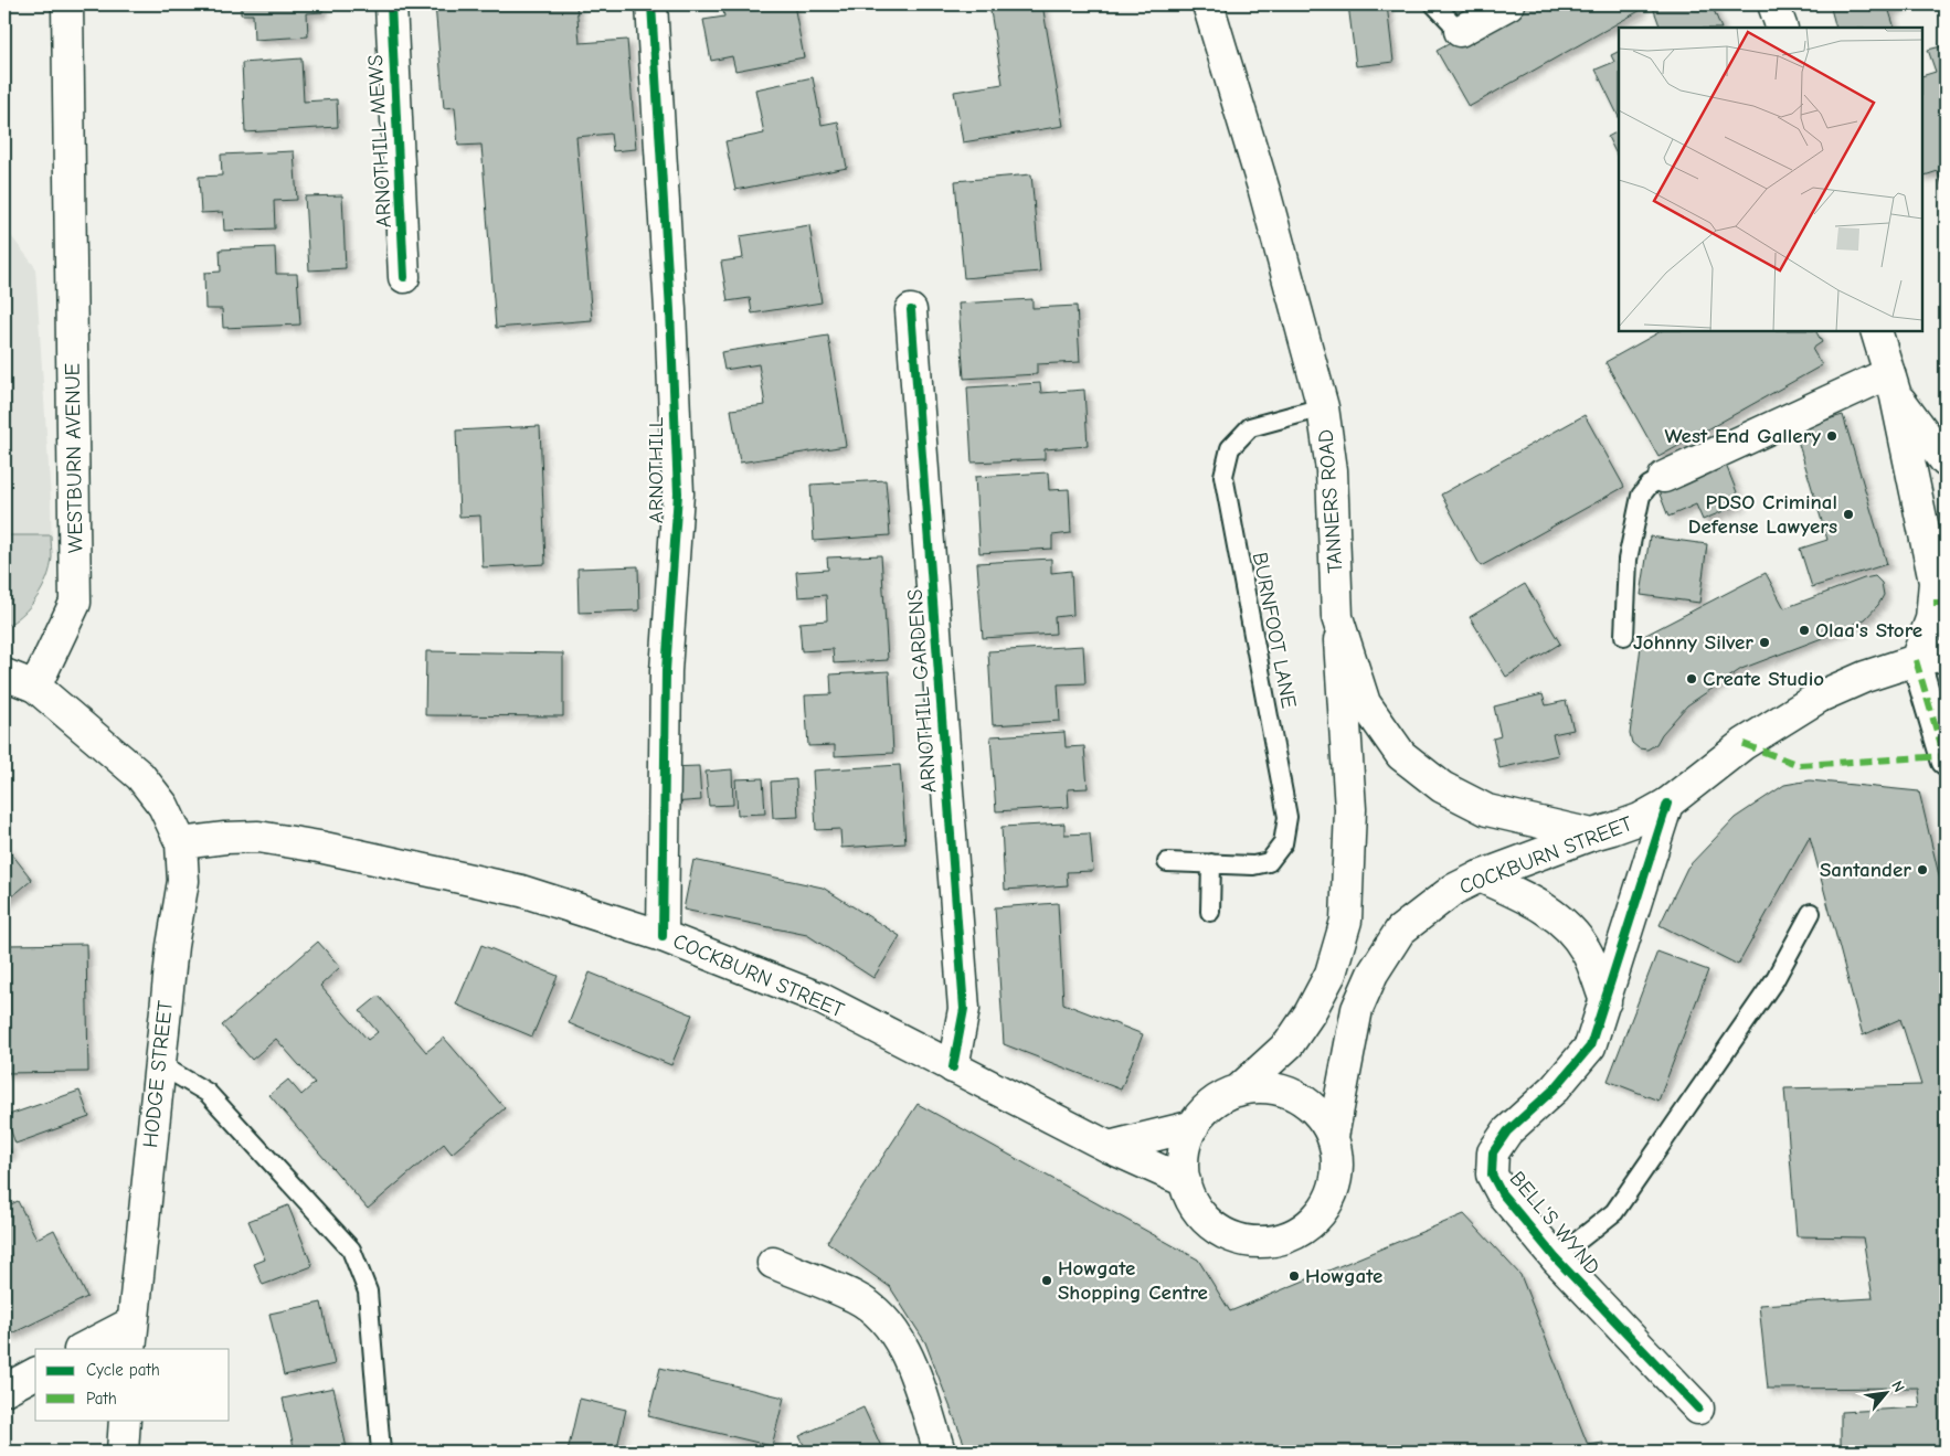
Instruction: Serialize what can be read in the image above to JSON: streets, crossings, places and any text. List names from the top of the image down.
{
  "streets": {
    "main road": [
      "ARNOTHILL MEWS",
      "WESTBURN AVENUE",
      "ARNOTHILL",
      "TANNERS ROAD",
      "ARNOTHILL GARDENS",
      "COCKBURN STREET",
      "HODGE STREET",
      "BELL'S WYND"
    ],
    "lane": ["BURNFOOT LANE"]
  },
  "crossings": [
    ["ARNOTHILL", "COCKBURN STREET"],
    ["TANNERS ROAD", "BURNFOOT LANE"],
    ["TANNERS ROAD", "COCKBURN STREET"],
    ["ARNOTHILL GARDENS", "COCKBURN STREET"],
    ["COCKBURN STREET", "HODGE STREET"],
    ["COCKBURN STREET", "BELL'S WYND"]
  ],
  "places": [
    "West End Gallery",
    "PDSO Criminal Defense Lawyers",
    "Olaa's Store",
    "Johnny Silver",
    "Create Studio",
    "Santander",
    "Howgate",
    "Howgate Shopping Centre"
  ],
  "legend": ["Cycle path", "Path"],
  "north": "top right"
}
